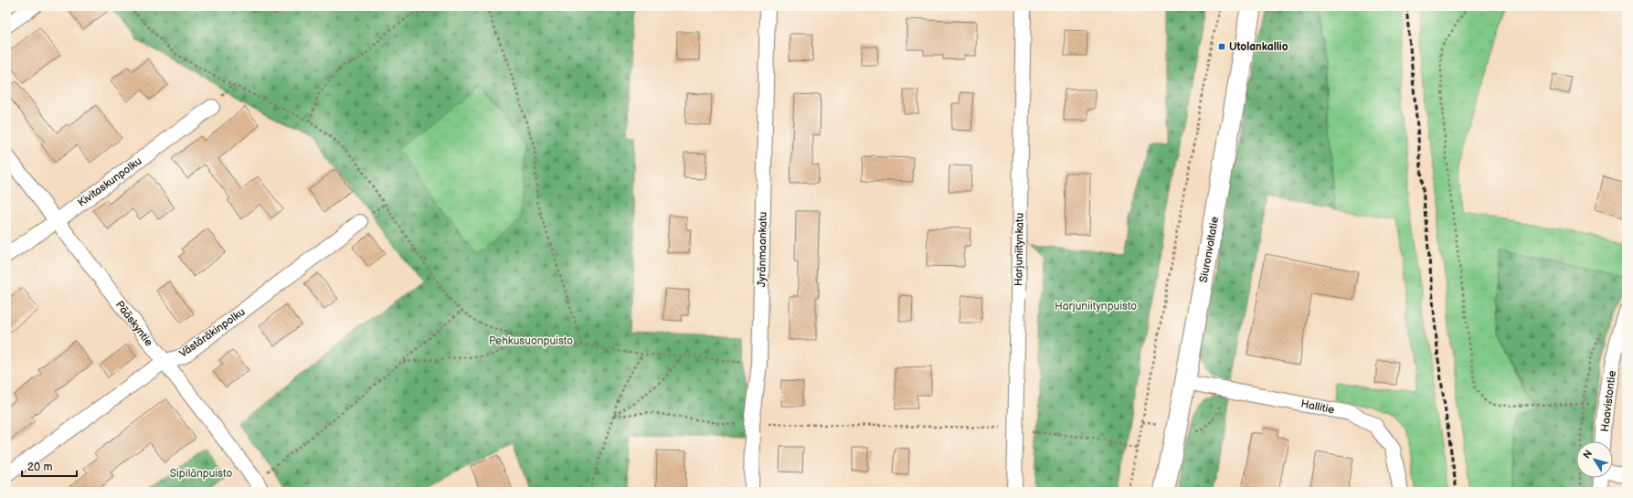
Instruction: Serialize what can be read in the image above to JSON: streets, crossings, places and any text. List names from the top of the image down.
{
  "streets": {
    "main road": ["Siuronvaltatie"],
    "street": [
      "Kivitaskunpolku",
      "Jyränmaankatu",
      "Harjuniitynkatu",
      "Pääskyntie",
      "Västäräkinpolku",
      "Haavistontie",
      "Hallitie"
    ]
  },
  "crossings": [
    ["Kivitaskunpolku", "Pääskyntie"],
    ["Siuronvaltatie", "Hallitie"],
    ["Pääskyntie", "Västäräkinpolku"]
  ],
  "parks": ["Harjuniitynpuisto", "Pehkusuonpuisto", "Sipilänpuisto"],
  "places": {
    "transit": ["Utolankallio"]
  },
  "scale_bar": "20 m",
  "north": "top left"
}
